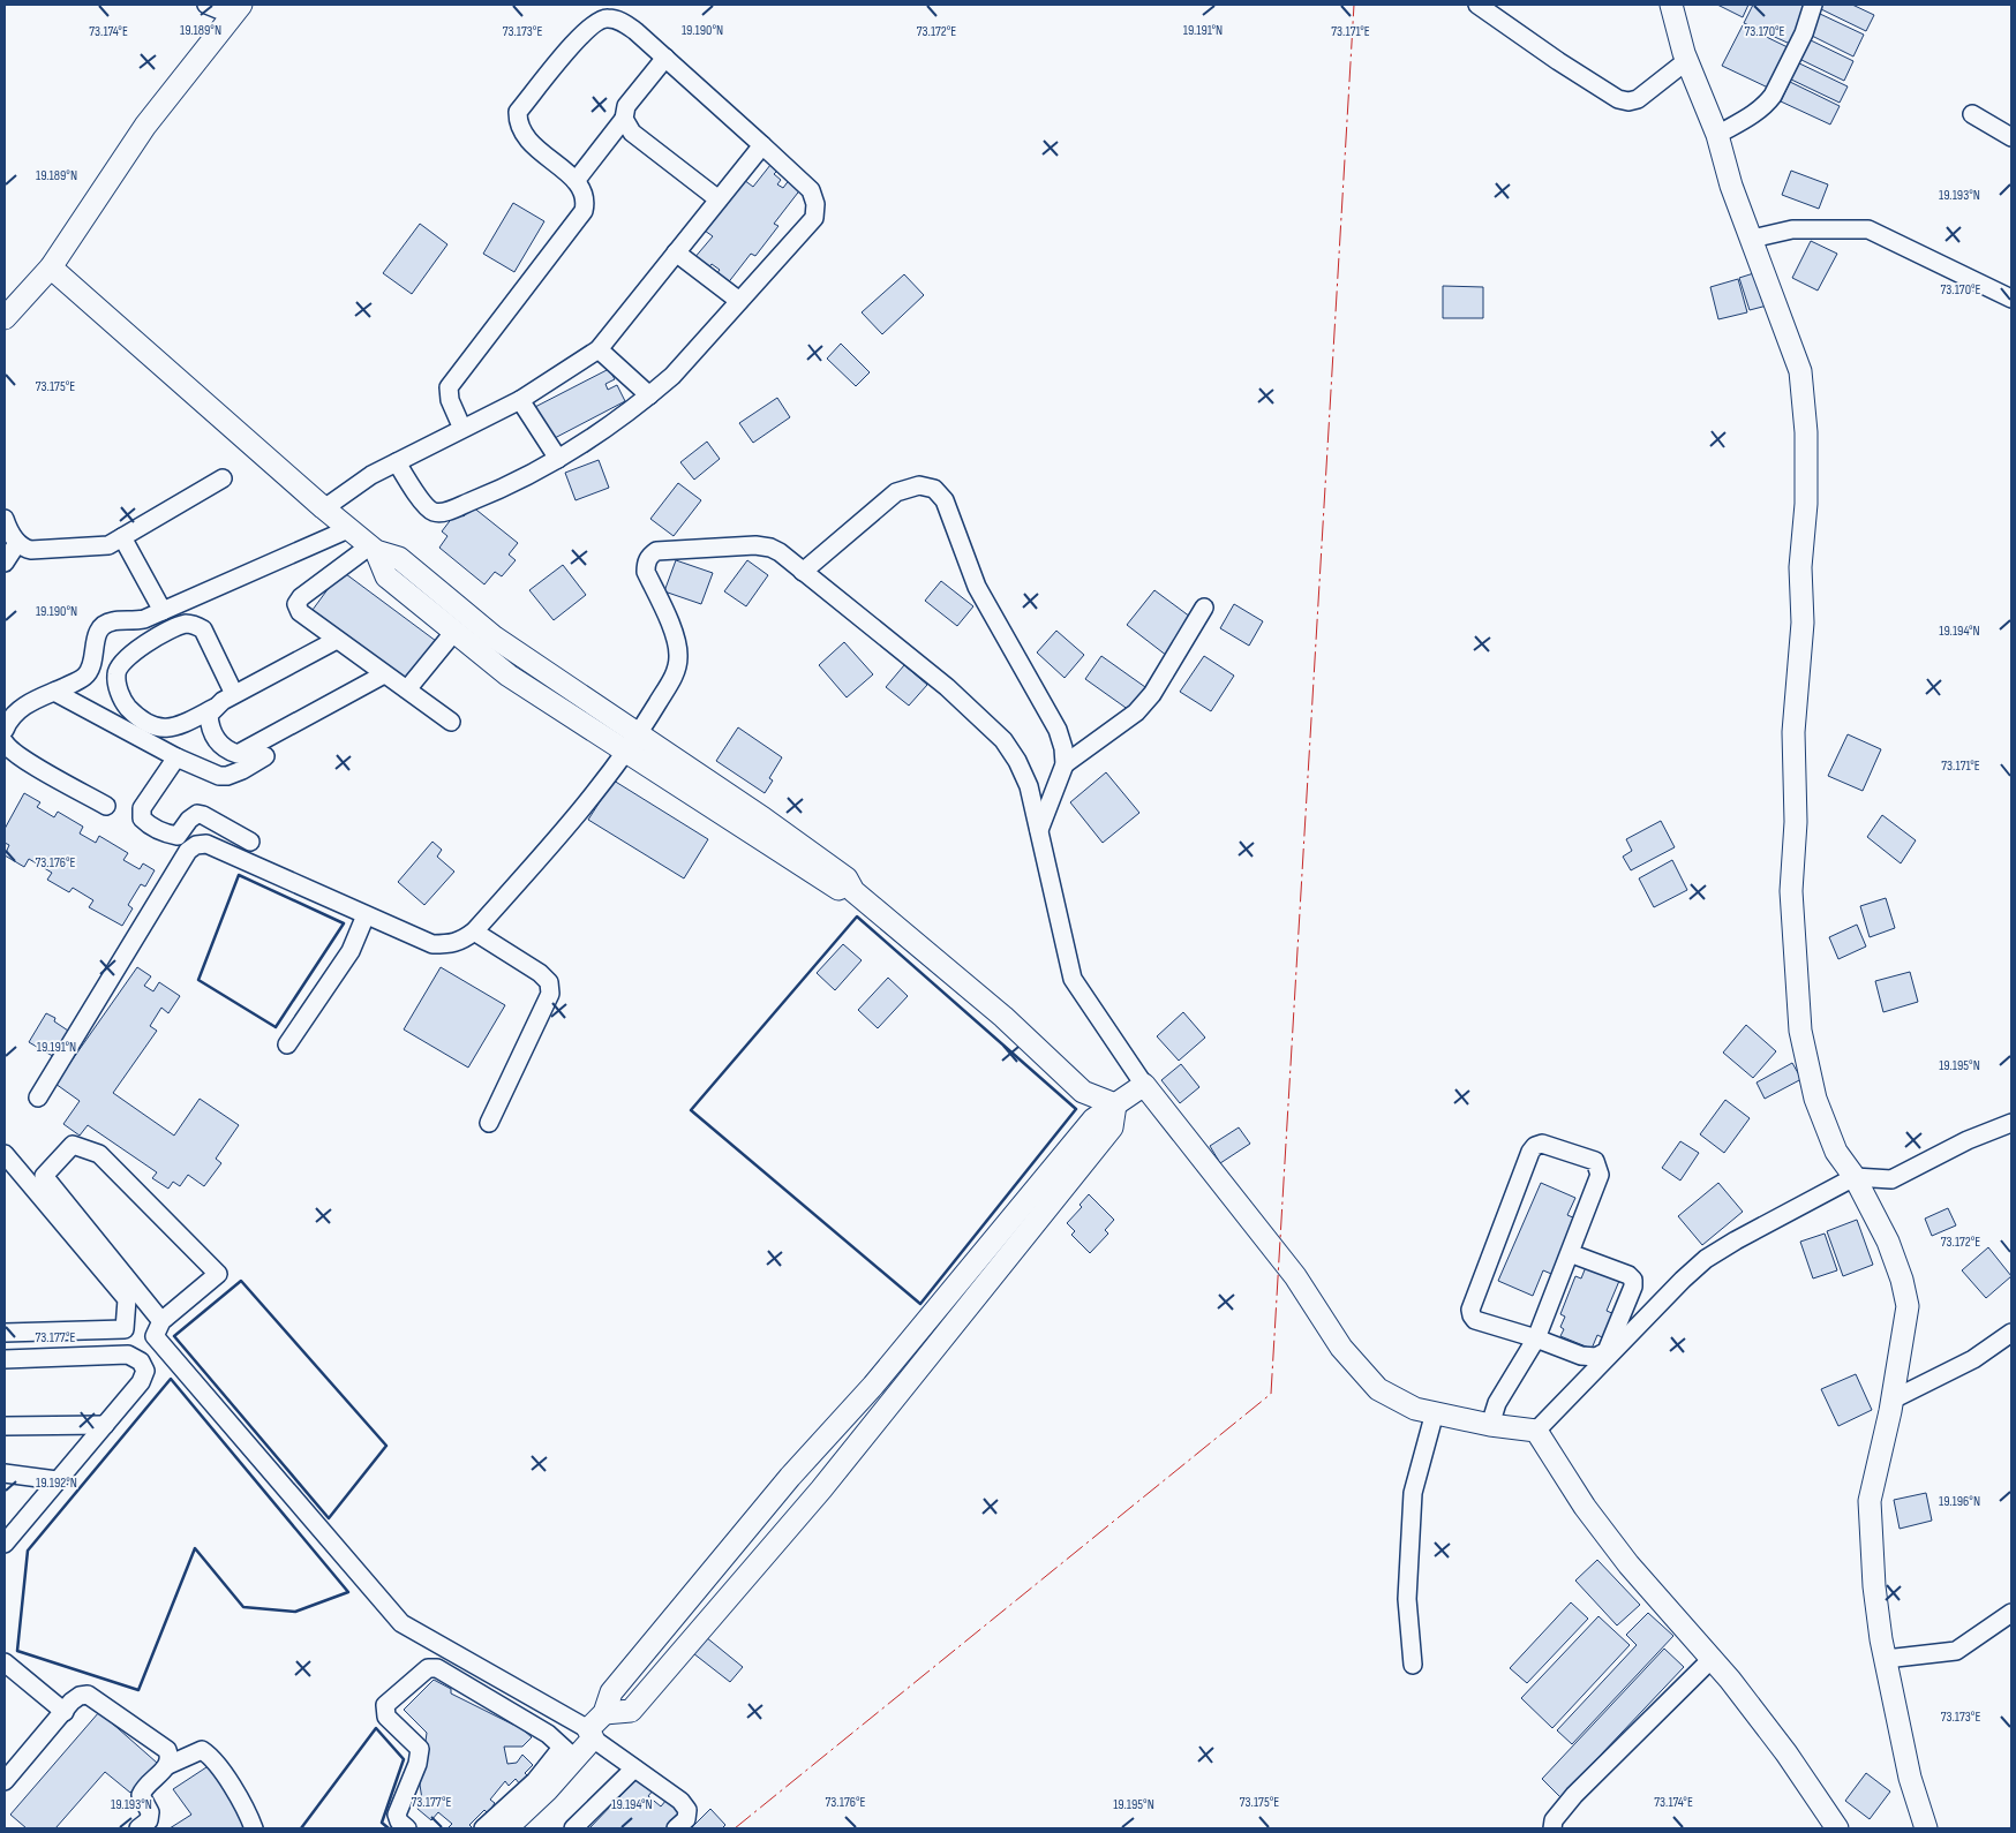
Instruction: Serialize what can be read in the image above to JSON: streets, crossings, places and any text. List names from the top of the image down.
{
  "coordinates": [
    "19.189°N",
    "19.190°N",
    "19.191°N",
    "73.174°E",
    "73.172°E",
    "73.171°E",
    "73.173°E",
    "73.170°E",
    "19.193°N",
    "73.175°E",
    "19.194°N",
    "73.176°E",
    "19.195°N",
    "73.177°E",
    "19.192°N",
    "19.196°N"
  ]
}
